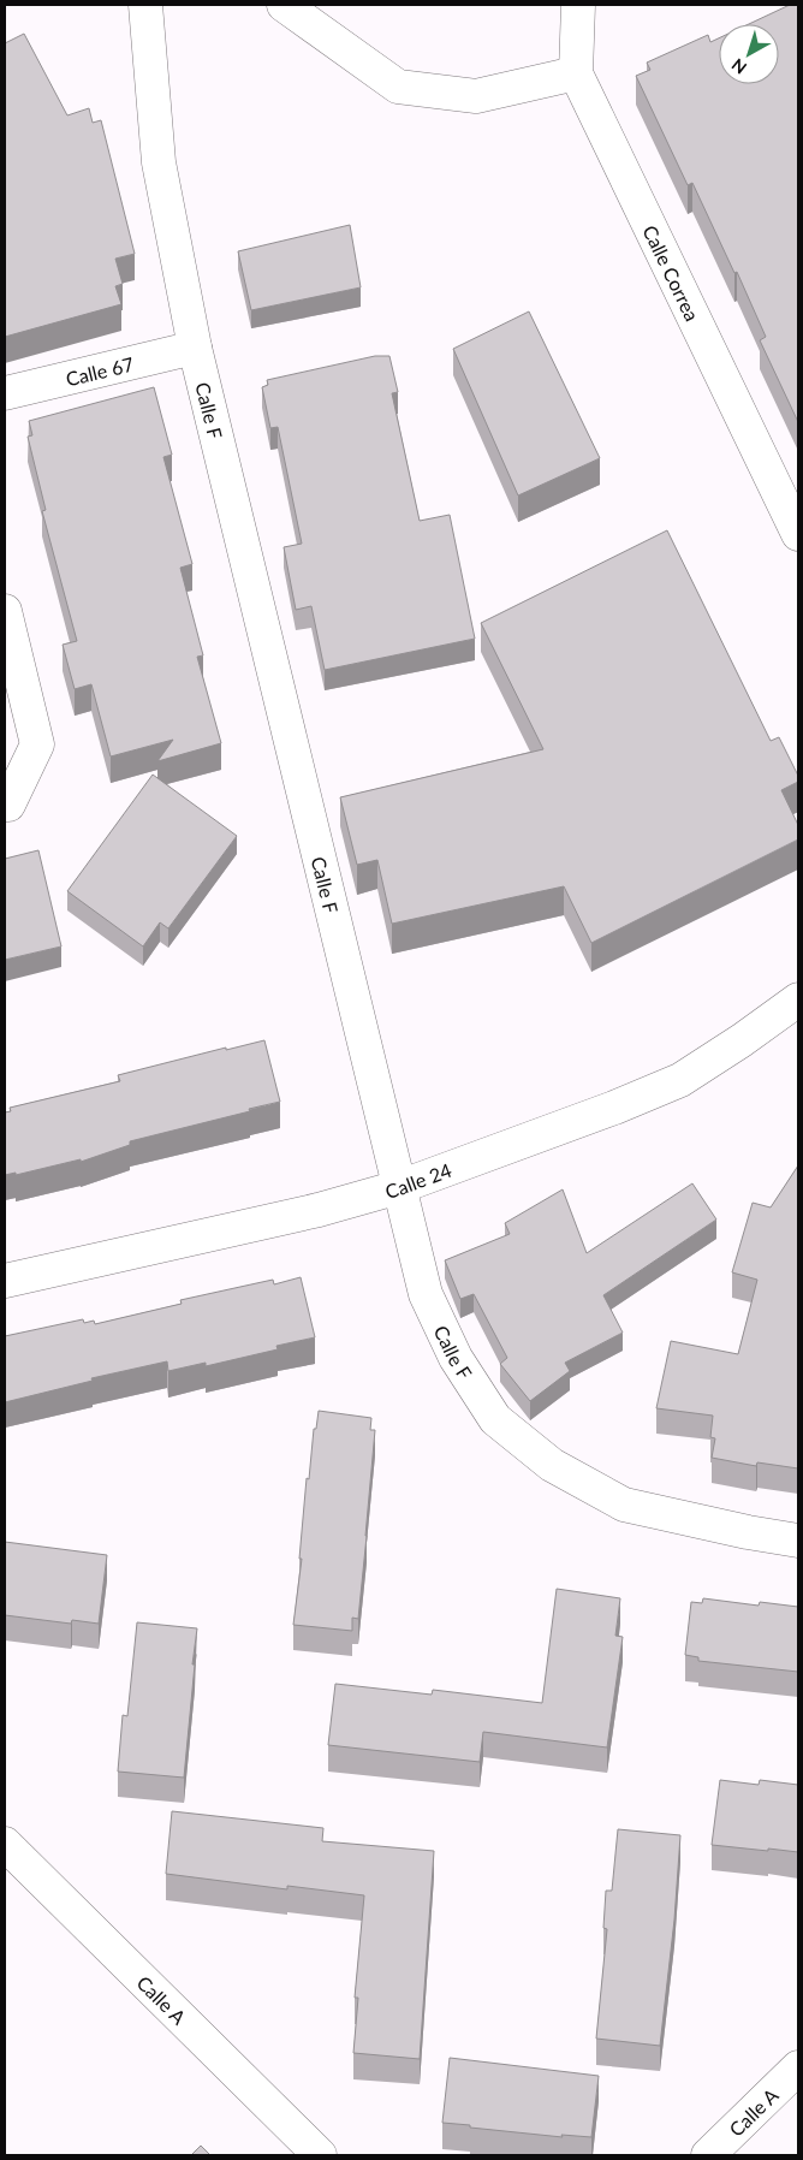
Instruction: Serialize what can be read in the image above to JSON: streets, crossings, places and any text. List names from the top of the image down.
{
  "streets": {
    "street": [
      "Calle Correa",
      "Calle 67",
      "Calle F",
      "Calle 24",
      "Calle A"
    ]
  },
  "crossings": [
    ["Calle 67", "Calle F"],
    ["Calle F", "Calle 24"]
  ],
  "north": "bottom left"
}
